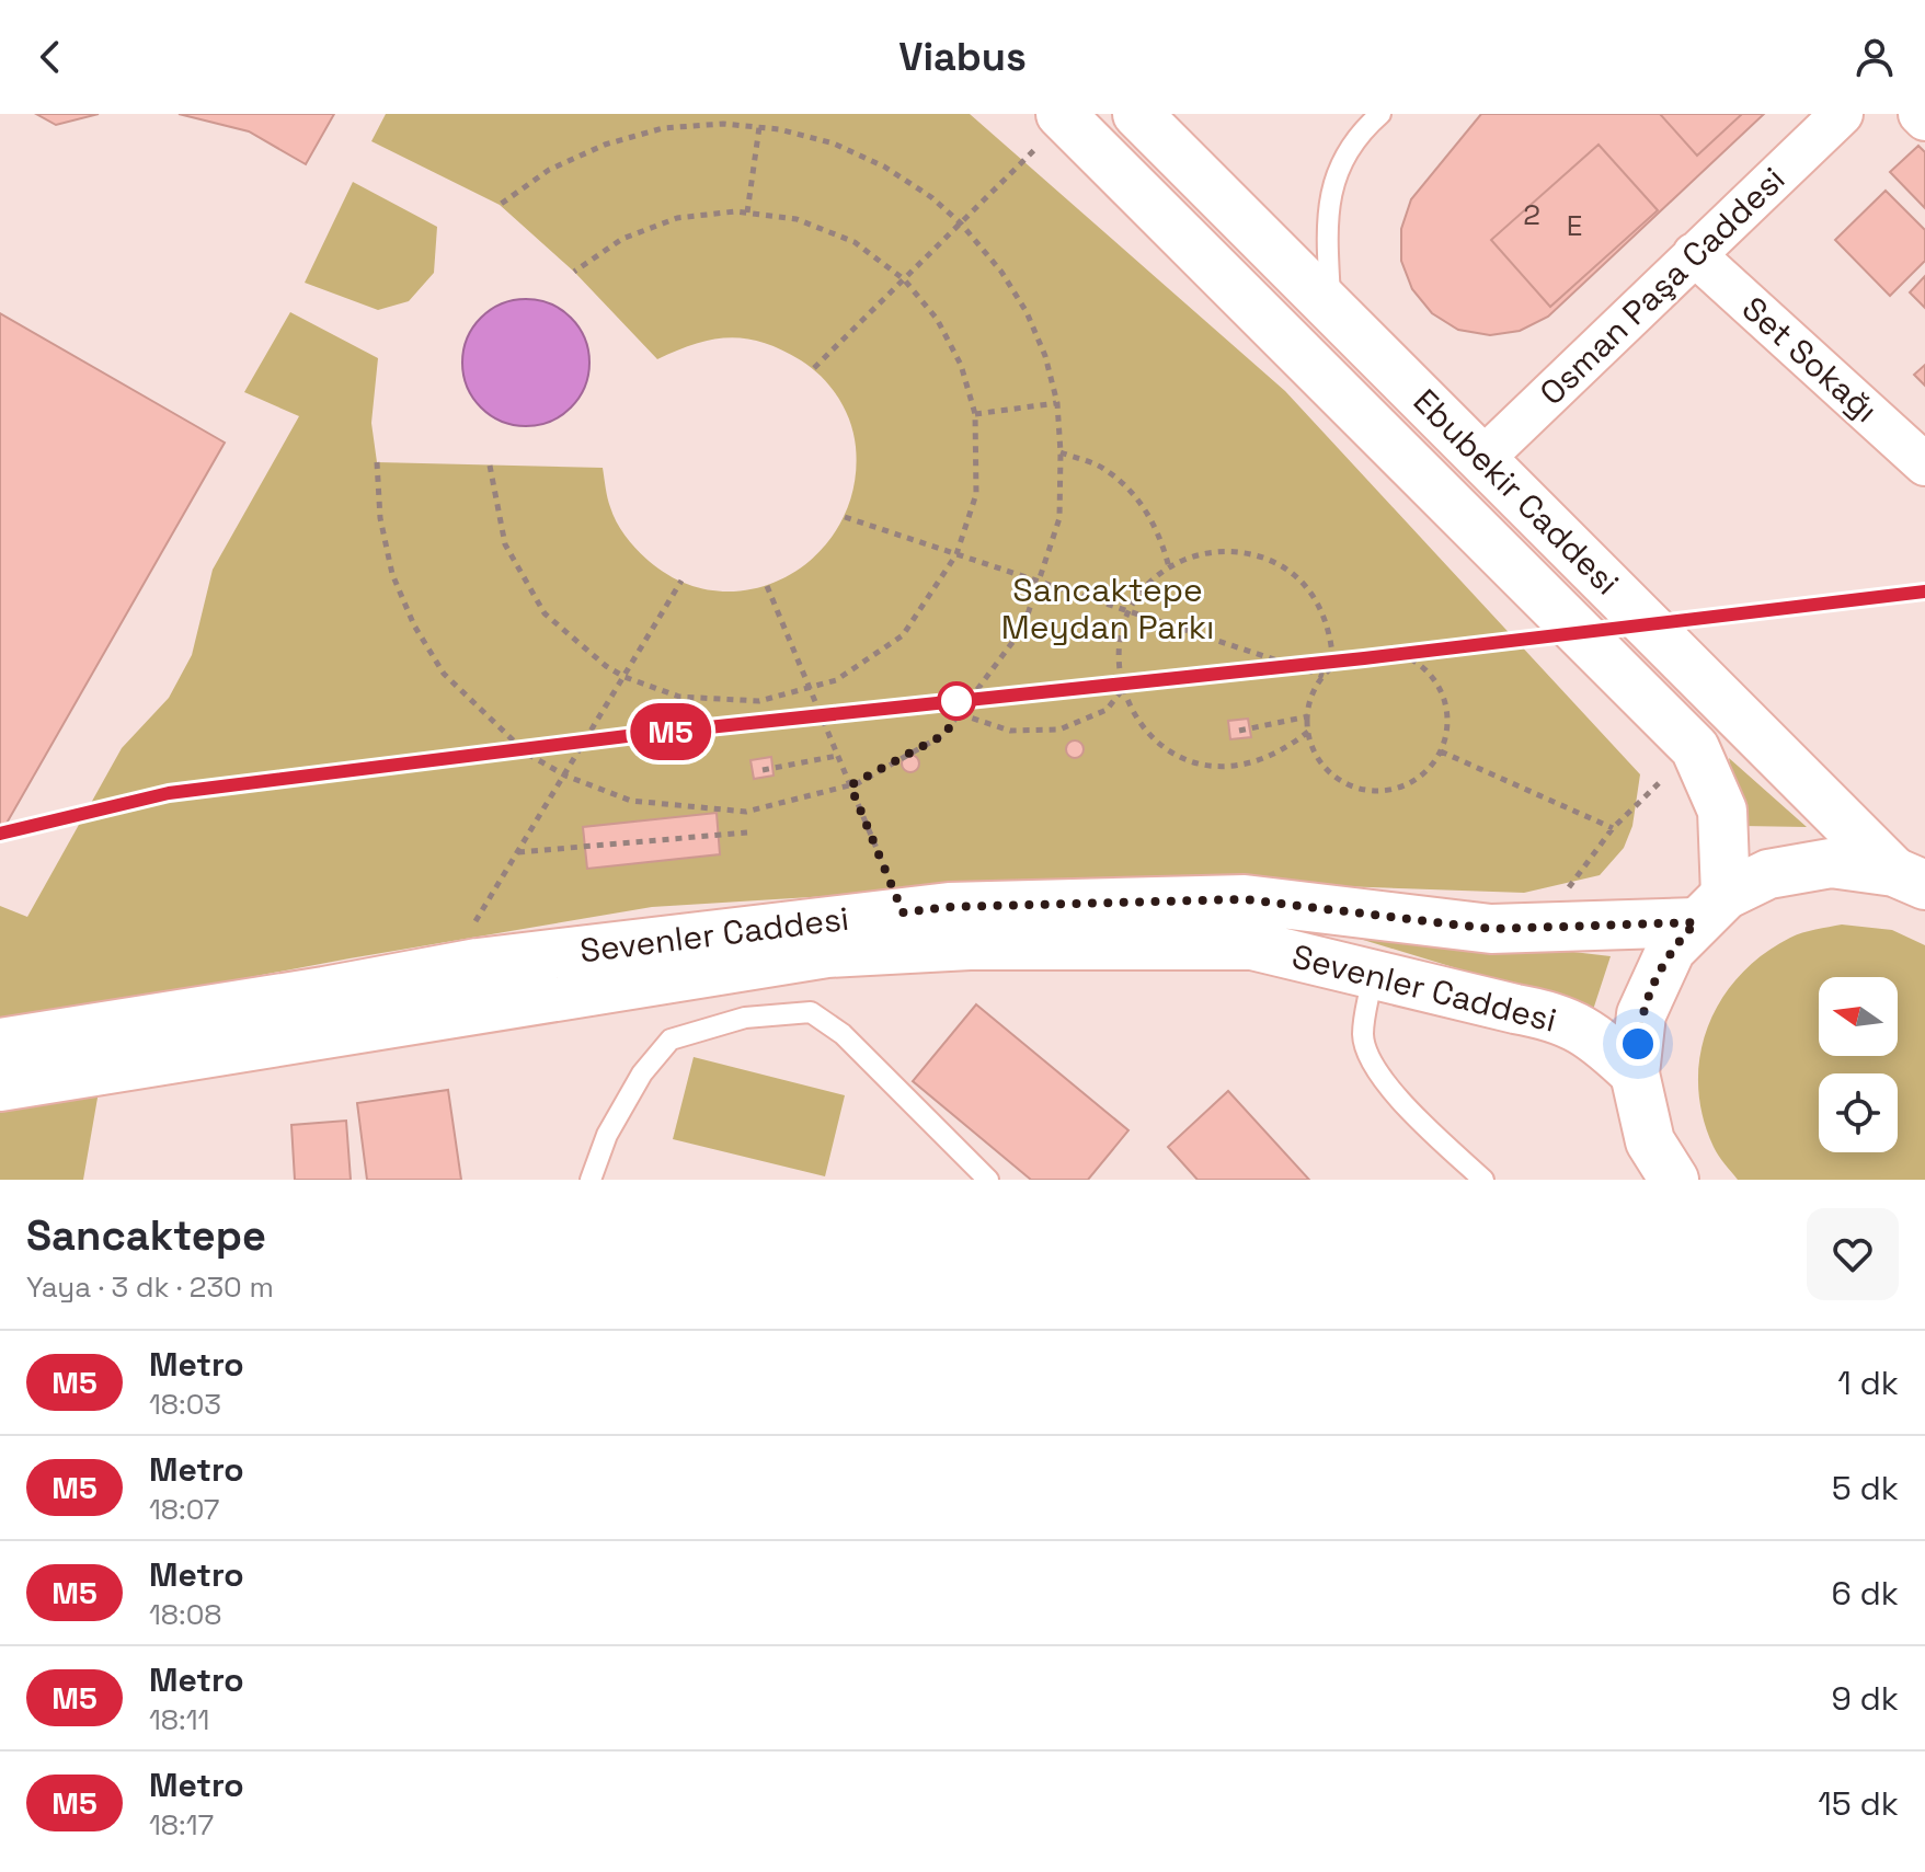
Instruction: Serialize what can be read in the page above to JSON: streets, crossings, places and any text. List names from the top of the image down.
{
  "streets": {
    "main road": ["Ebubekir Caddesi", "Sevenler Caddesi"],
    "street": ["Osman Paşa Caddesi", "Set Sokağı"]
  },
  "crossings": [
    ["Osman Paşa Caddesi", "Set Sokağı"],
    ["Osman Paşa Caddesi", "Ebubekir Caddesi"],
    ["Ebubekir Caddesi", "Sevenler Caddesi"]
  ],
  "parks": ["Sancaktepe Meydan Parkı"],
  "lines": ["metro line M5"],
  "house_numbers": ["2", "E"],
  "north": "left",
  "page": {
    "header": "Viabus",
    "on_map": "M5",
    "heading": ["Sancaktepe", "Yaya · 3 dk · 230 m"],
    "list": [
      {
        "mark": "M5",
        "name": "Metro",
        "note": "18:03",
        "value": "1 dk"
      },
      {
        "mark": "M5",
        "name": "Metro",
        "note": "18:07",
        "value": "5 dk"
      },
      {
        "mark": "M5",
        "name": "Metro",
        "note": "18:08",
        "value": "6 dk"
      },
      {
        "mark": "M5",
        "name": "Metro",
        "note": "18:11",
        "value": "9 dk"
      },
      {
        "mark": "M5",
        "name": "Metro",
        "note": "18:17",
        "value": "15 dk"
      }
    ]
  }
}
